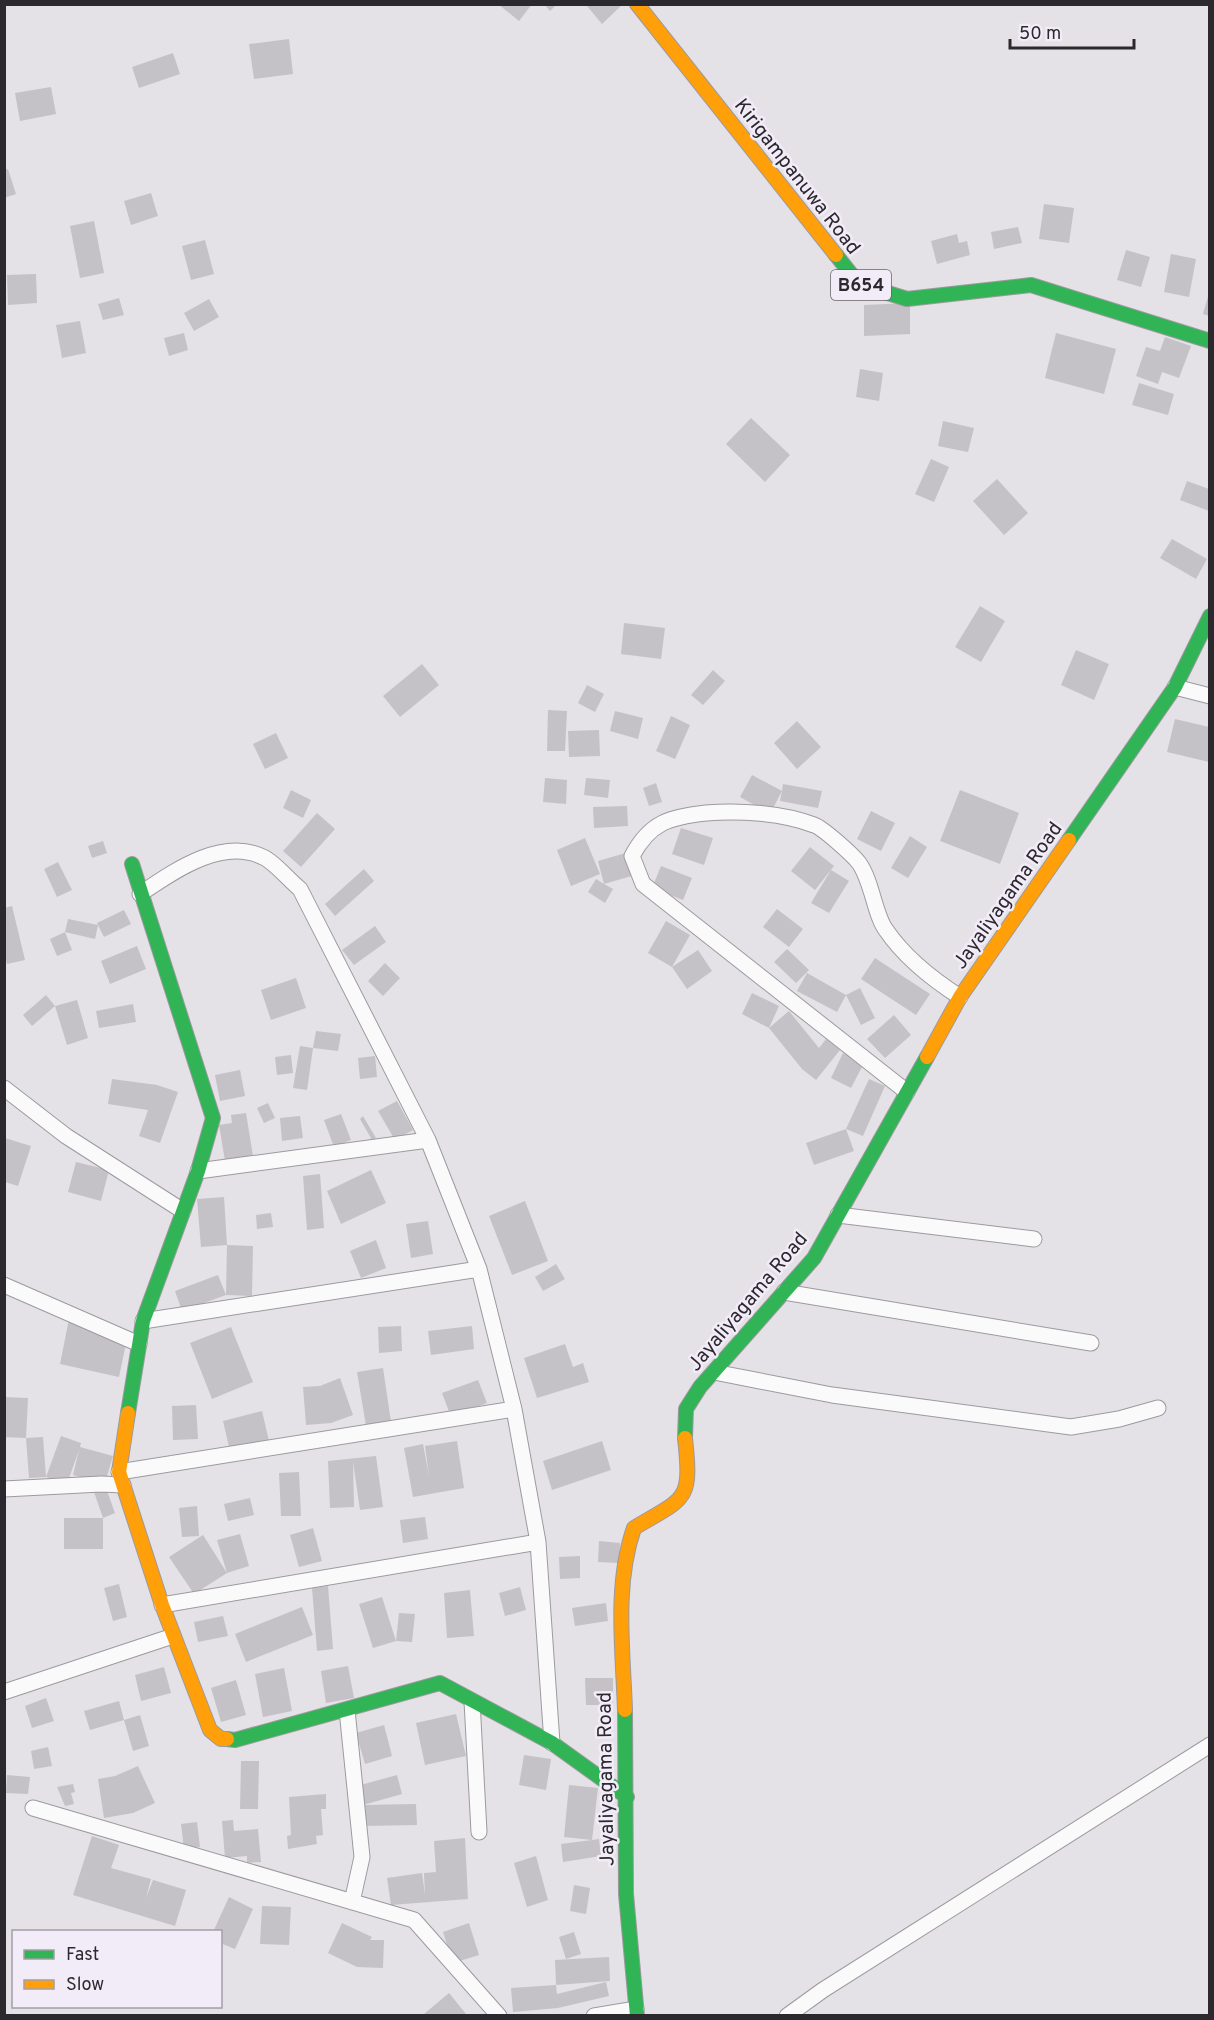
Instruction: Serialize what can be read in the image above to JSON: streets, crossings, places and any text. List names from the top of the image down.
{
  "streets": {
    "street": ["Kirigampanuwa Road", "B654", "Jayaliyagama Road"]
  },
  "legend": ["Fast", "Slow"],
  "scale_bar": "50 m"
}
